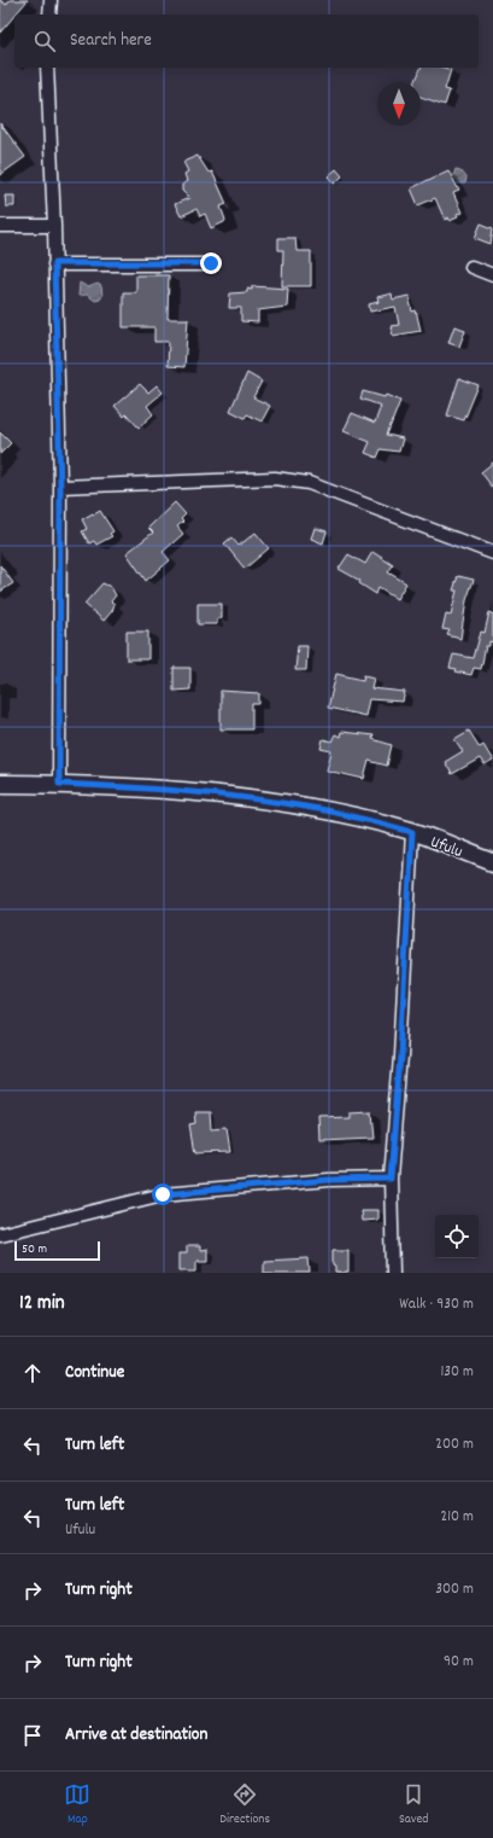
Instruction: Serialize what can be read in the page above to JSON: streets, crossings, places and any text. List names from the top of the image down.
{
  "streets": {
    "street": ["Ufulu"]
  },
  "scale_bar": "50 m",
  "north": "bottom",
  "page": {
    "search": "Search here",
    "scale": "50 m",
    "heading": ["12 min", "Walk · 930 m"],
    "list": [
      ["Continue", "130 m"],
      ["Turn left", "200 m"],
      ["Turn left", "Ufulu", "210 m"],
      ["Turn right", "300 m"],
      ["Turn right", "90 m"],
      "Arrive at destination"
    ],
    "nav": ["Map", "Directions", "Saved"]
  }
}
